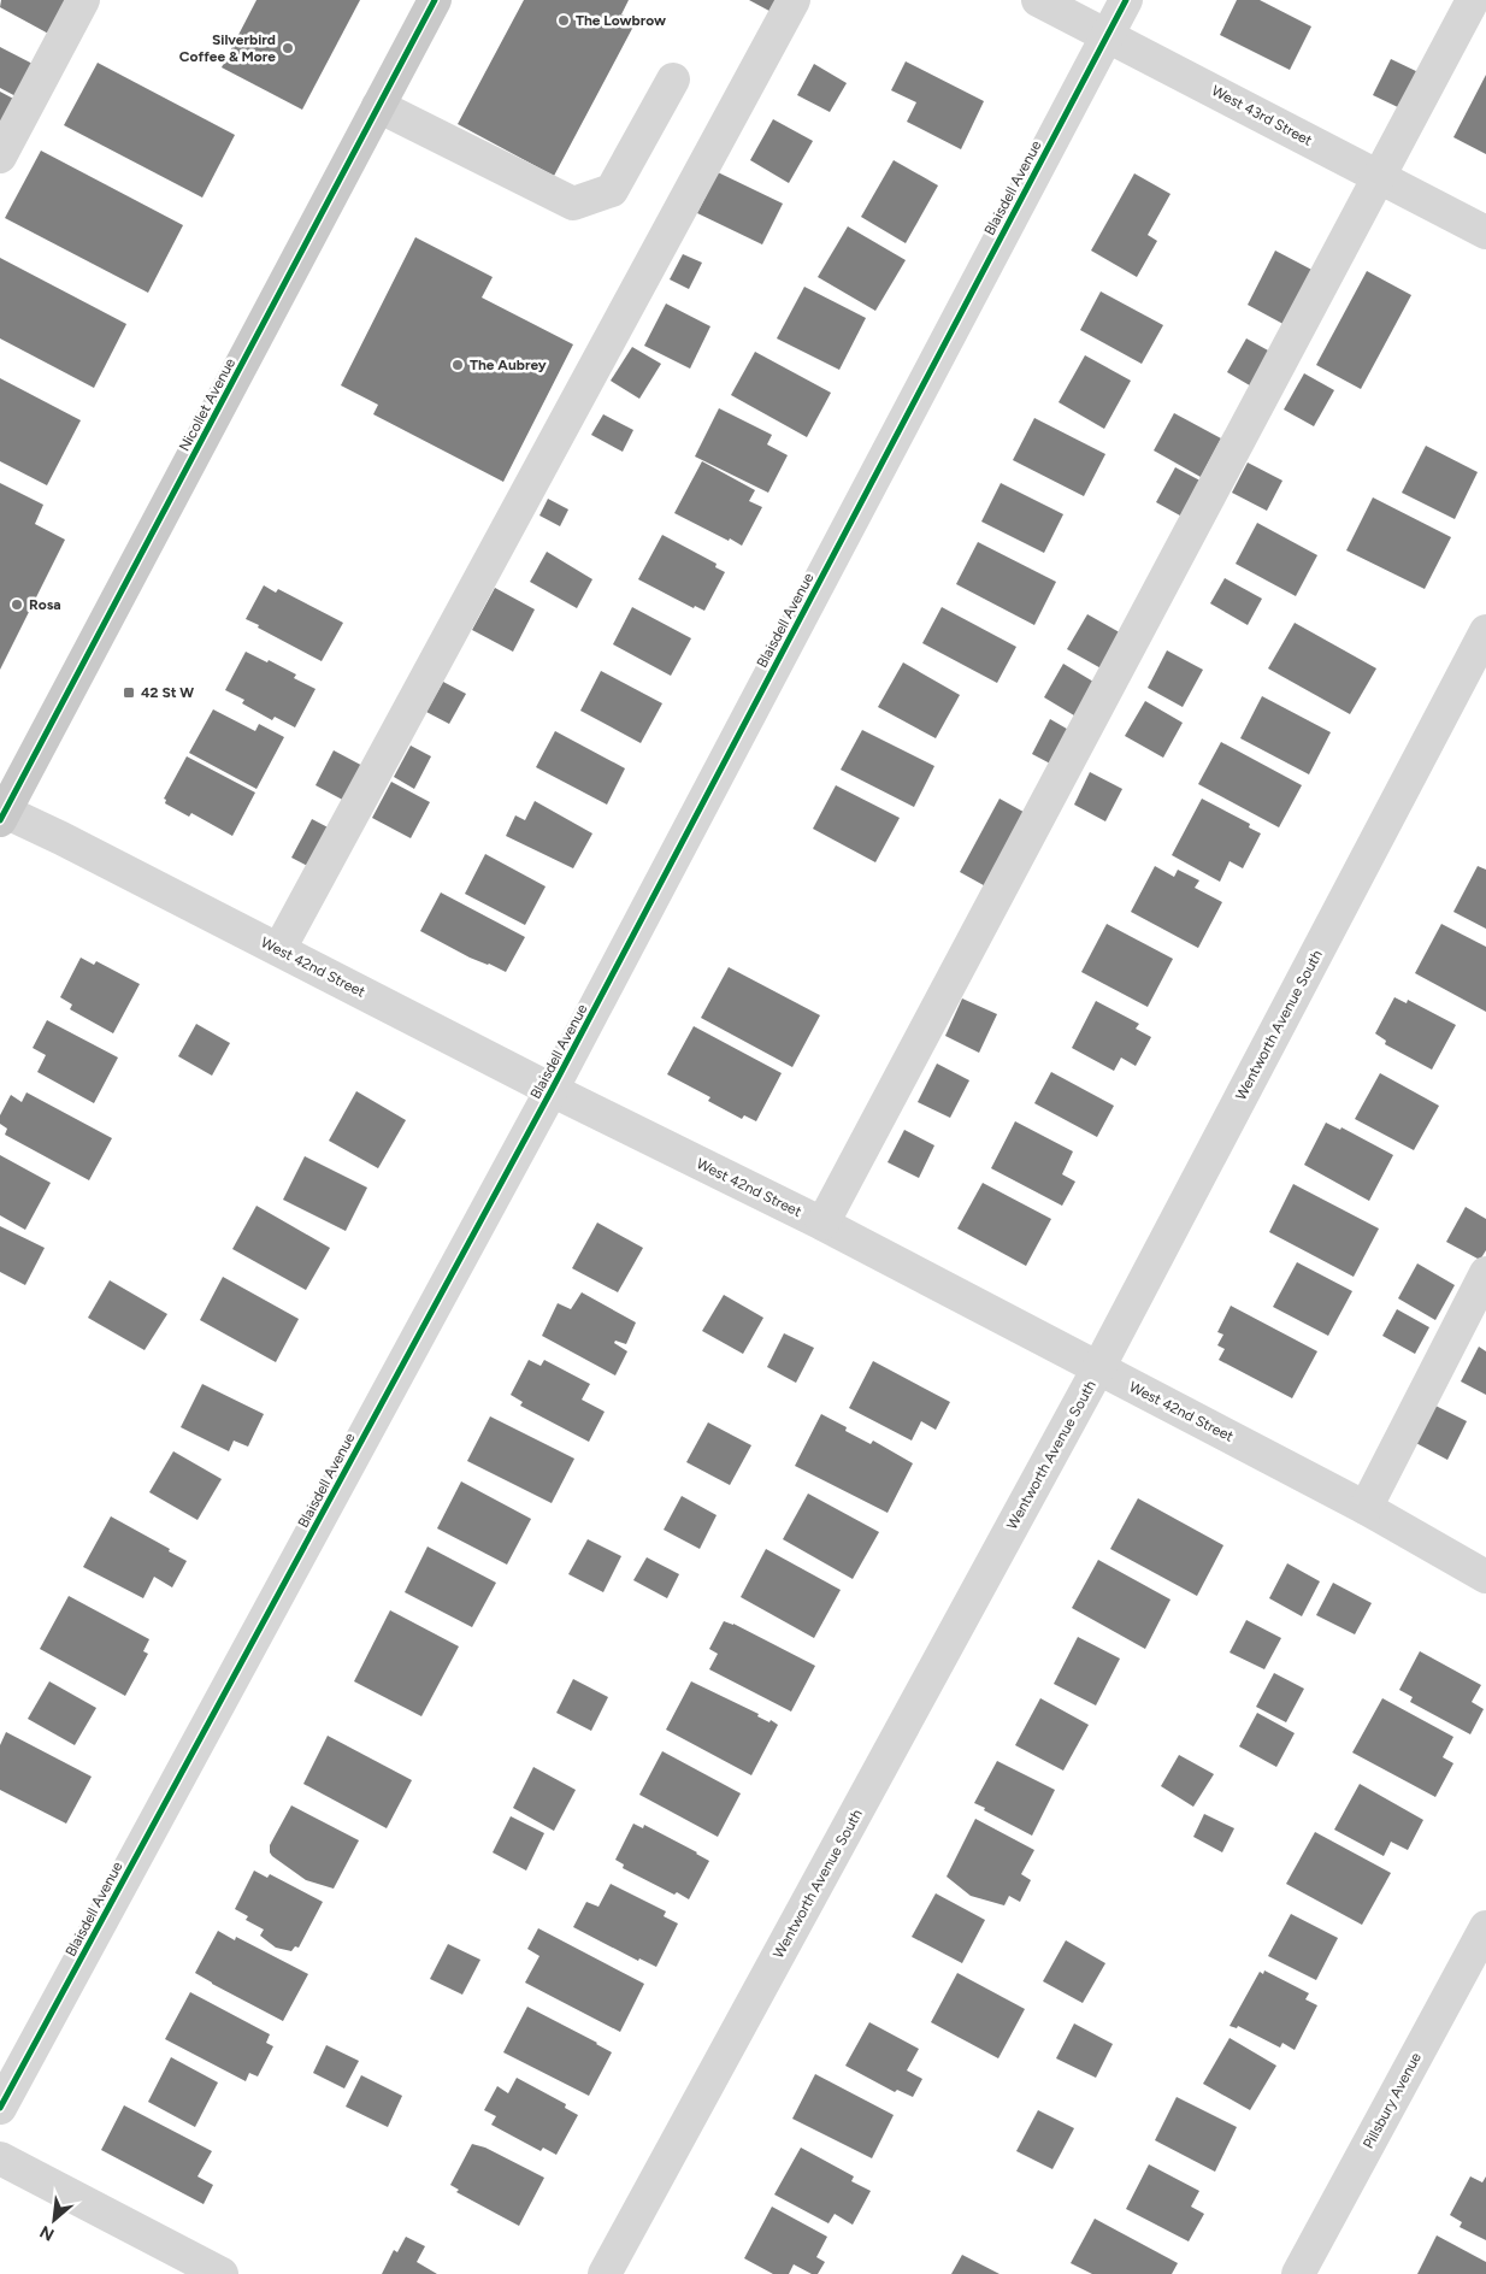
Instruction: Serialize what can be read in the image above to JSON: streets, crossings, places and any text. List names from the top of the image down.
{
  "streets": {
    "main road": ["Nicollet Avenue"],
    "street": [
      "West 43rd Street",
      "Blaisdell Avenue",
      "West 42nd Street",
      "Wentworth Avenue South",
      "Pillsbury Avenue"
    ]
  },
  "crossings": [
    ["West 43rd Street", "Blaisdell Avenue"],
    ["Blaisdell Avenue", "West 42nd Street"],
    ["Nicollet Avenue", "West 42nd Street"],
    ["West 42nd Street", "Wentworth Avenue South"]
  ],
  "places": {
    "other": [
      "The Lowbrow",
      "Silverbird Coffee & More",
      "The Aubrey",
      "Rosa"
    ],
    "transit": ["42 St W"]
  },
  "north": "bottom left"
}
